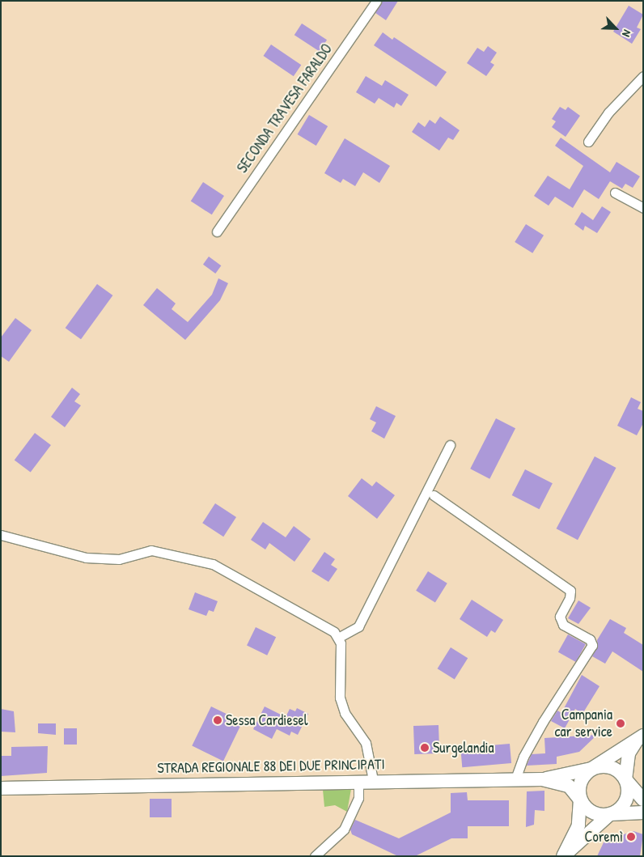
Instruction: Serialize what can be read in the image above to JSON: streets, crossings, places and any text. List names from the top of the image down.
{
  "streets": {
    "main road": ["STRADA REGIONALE 88 DEI DUE PRINCIPATI"],
    "street": ["SECONDA TRAVESA FARALDO"]
  },
  "places": [
    "Sessa Cardiesel",
    "Campania car service",
    "Surgelandia",
    "Coremì"
  ],
  "north": "bottom right"
}
